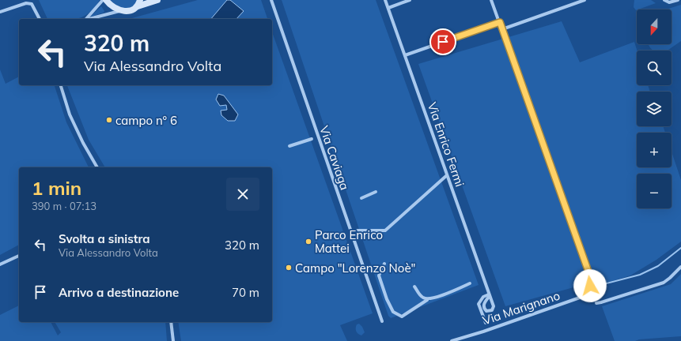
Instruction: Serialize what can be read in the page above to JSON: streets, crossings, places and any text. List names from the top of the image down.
{
  "streets": {
    "street": ["Via Enrico Fermi", "Via Caviaga", "Via Marignano"]
  },
  "places": ["campo n° 6", "Parco Enrico Mattei", "Campo \"Lorenzo Noè\""],
  "north": "bottom",
  "page": {
    "map_buttons": ["+", "−"],
    "turn": ["320 m", "Via Alessandro Volta"],
    "heading": ["1 min", "390 m · 07:13"],
    "list": [
      {
        "name": "Svolta a sinistra",
        "note": "Via Alessandro Volta",
        "value": "320 m"
      },
      {
        "name": "Arrivo a destinazione",
        "value": "70 m"
      }
    ]
  }
}
